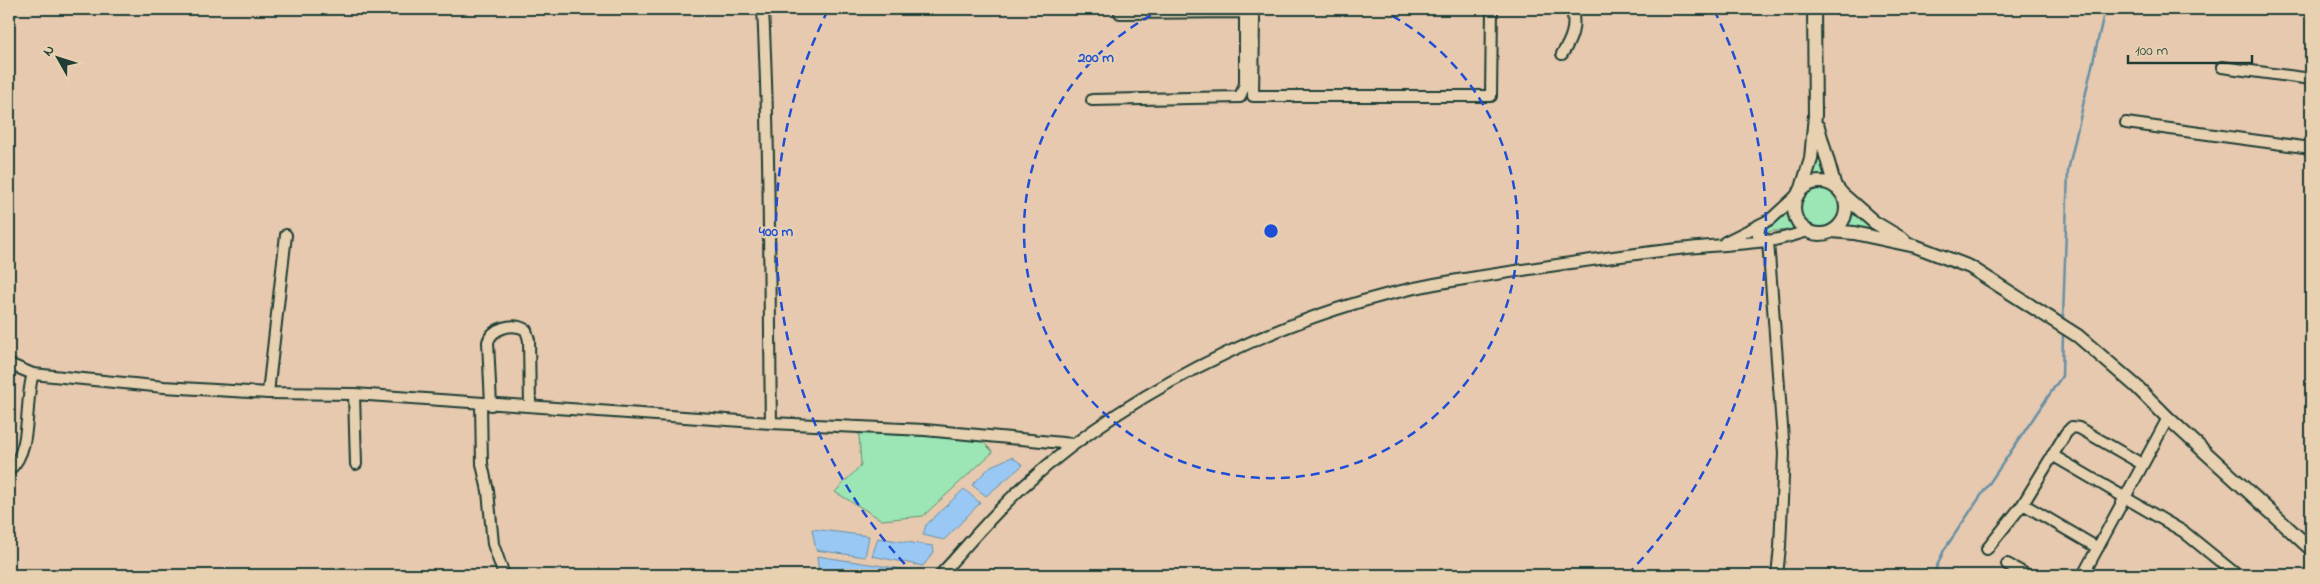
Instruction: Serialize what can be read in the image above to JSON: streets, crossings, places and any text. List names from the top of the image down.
{
  "scale_bar": "100 m",
  "north": "top left",
  "rings": ["200 m", "400 m"]
}
